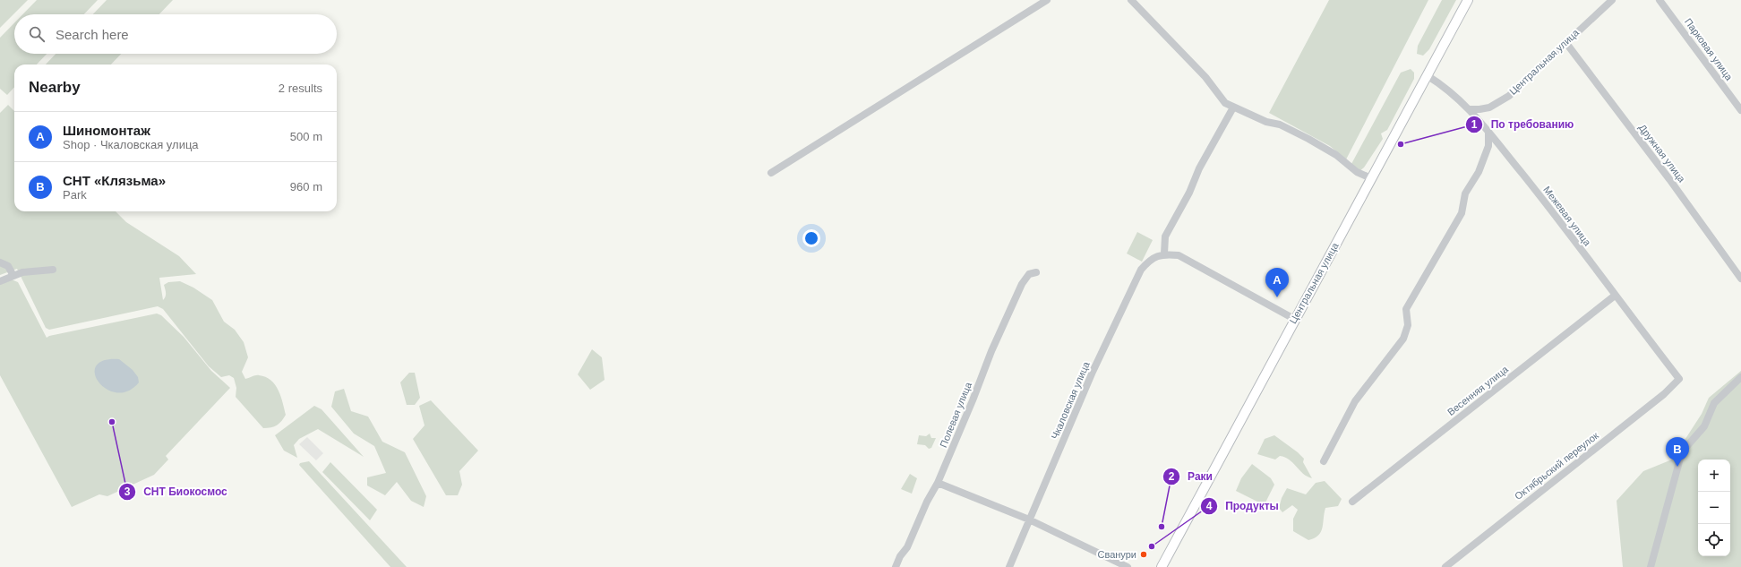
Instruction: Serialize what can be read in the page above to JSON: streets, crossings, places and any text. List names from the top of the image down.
{
  "streets": {
    "main road": ["Центральная улица"],
    "street": [
      "Парковая улица",
      "Дружная улица",
      "Межевая улица",
      "Весенняя улица",
      "Чкаловская улица",
      "Полевая улица",
      "Октябрьский переулок"
    ]
  },
  "crossings": [
    ["Центральная улица", "Дружная улица"],
    ["Центральная улица", "Межевая улица"],
    ["Межевая улица", "Весенняя улица"],
    ["Межевая улица", "Октябрьский переулок"]
  ],
  "places": [
    "По требованию",
    "СНТ Биокосмос",
    "Раки",
    "Продукты",
    "Сванури"
  ],
  "page": {
    "search": "Search here",
    "heading": ["Nearby", "2 results"],
    "list": [
      {
        "mark": "A",
        "name": "Шиномонтаж",
        "note": "Shop · Чкаловская улица",
        "value": "500 m"
      },
      {
        "mark": "B",
        "name": "СНТ «Клязьма»",
        "note": "Park",
        "value": "960 m"
      }
    ],
    "pins": ["A", "B"],
    "map_buttons": ["+", "−"]
  }
}
